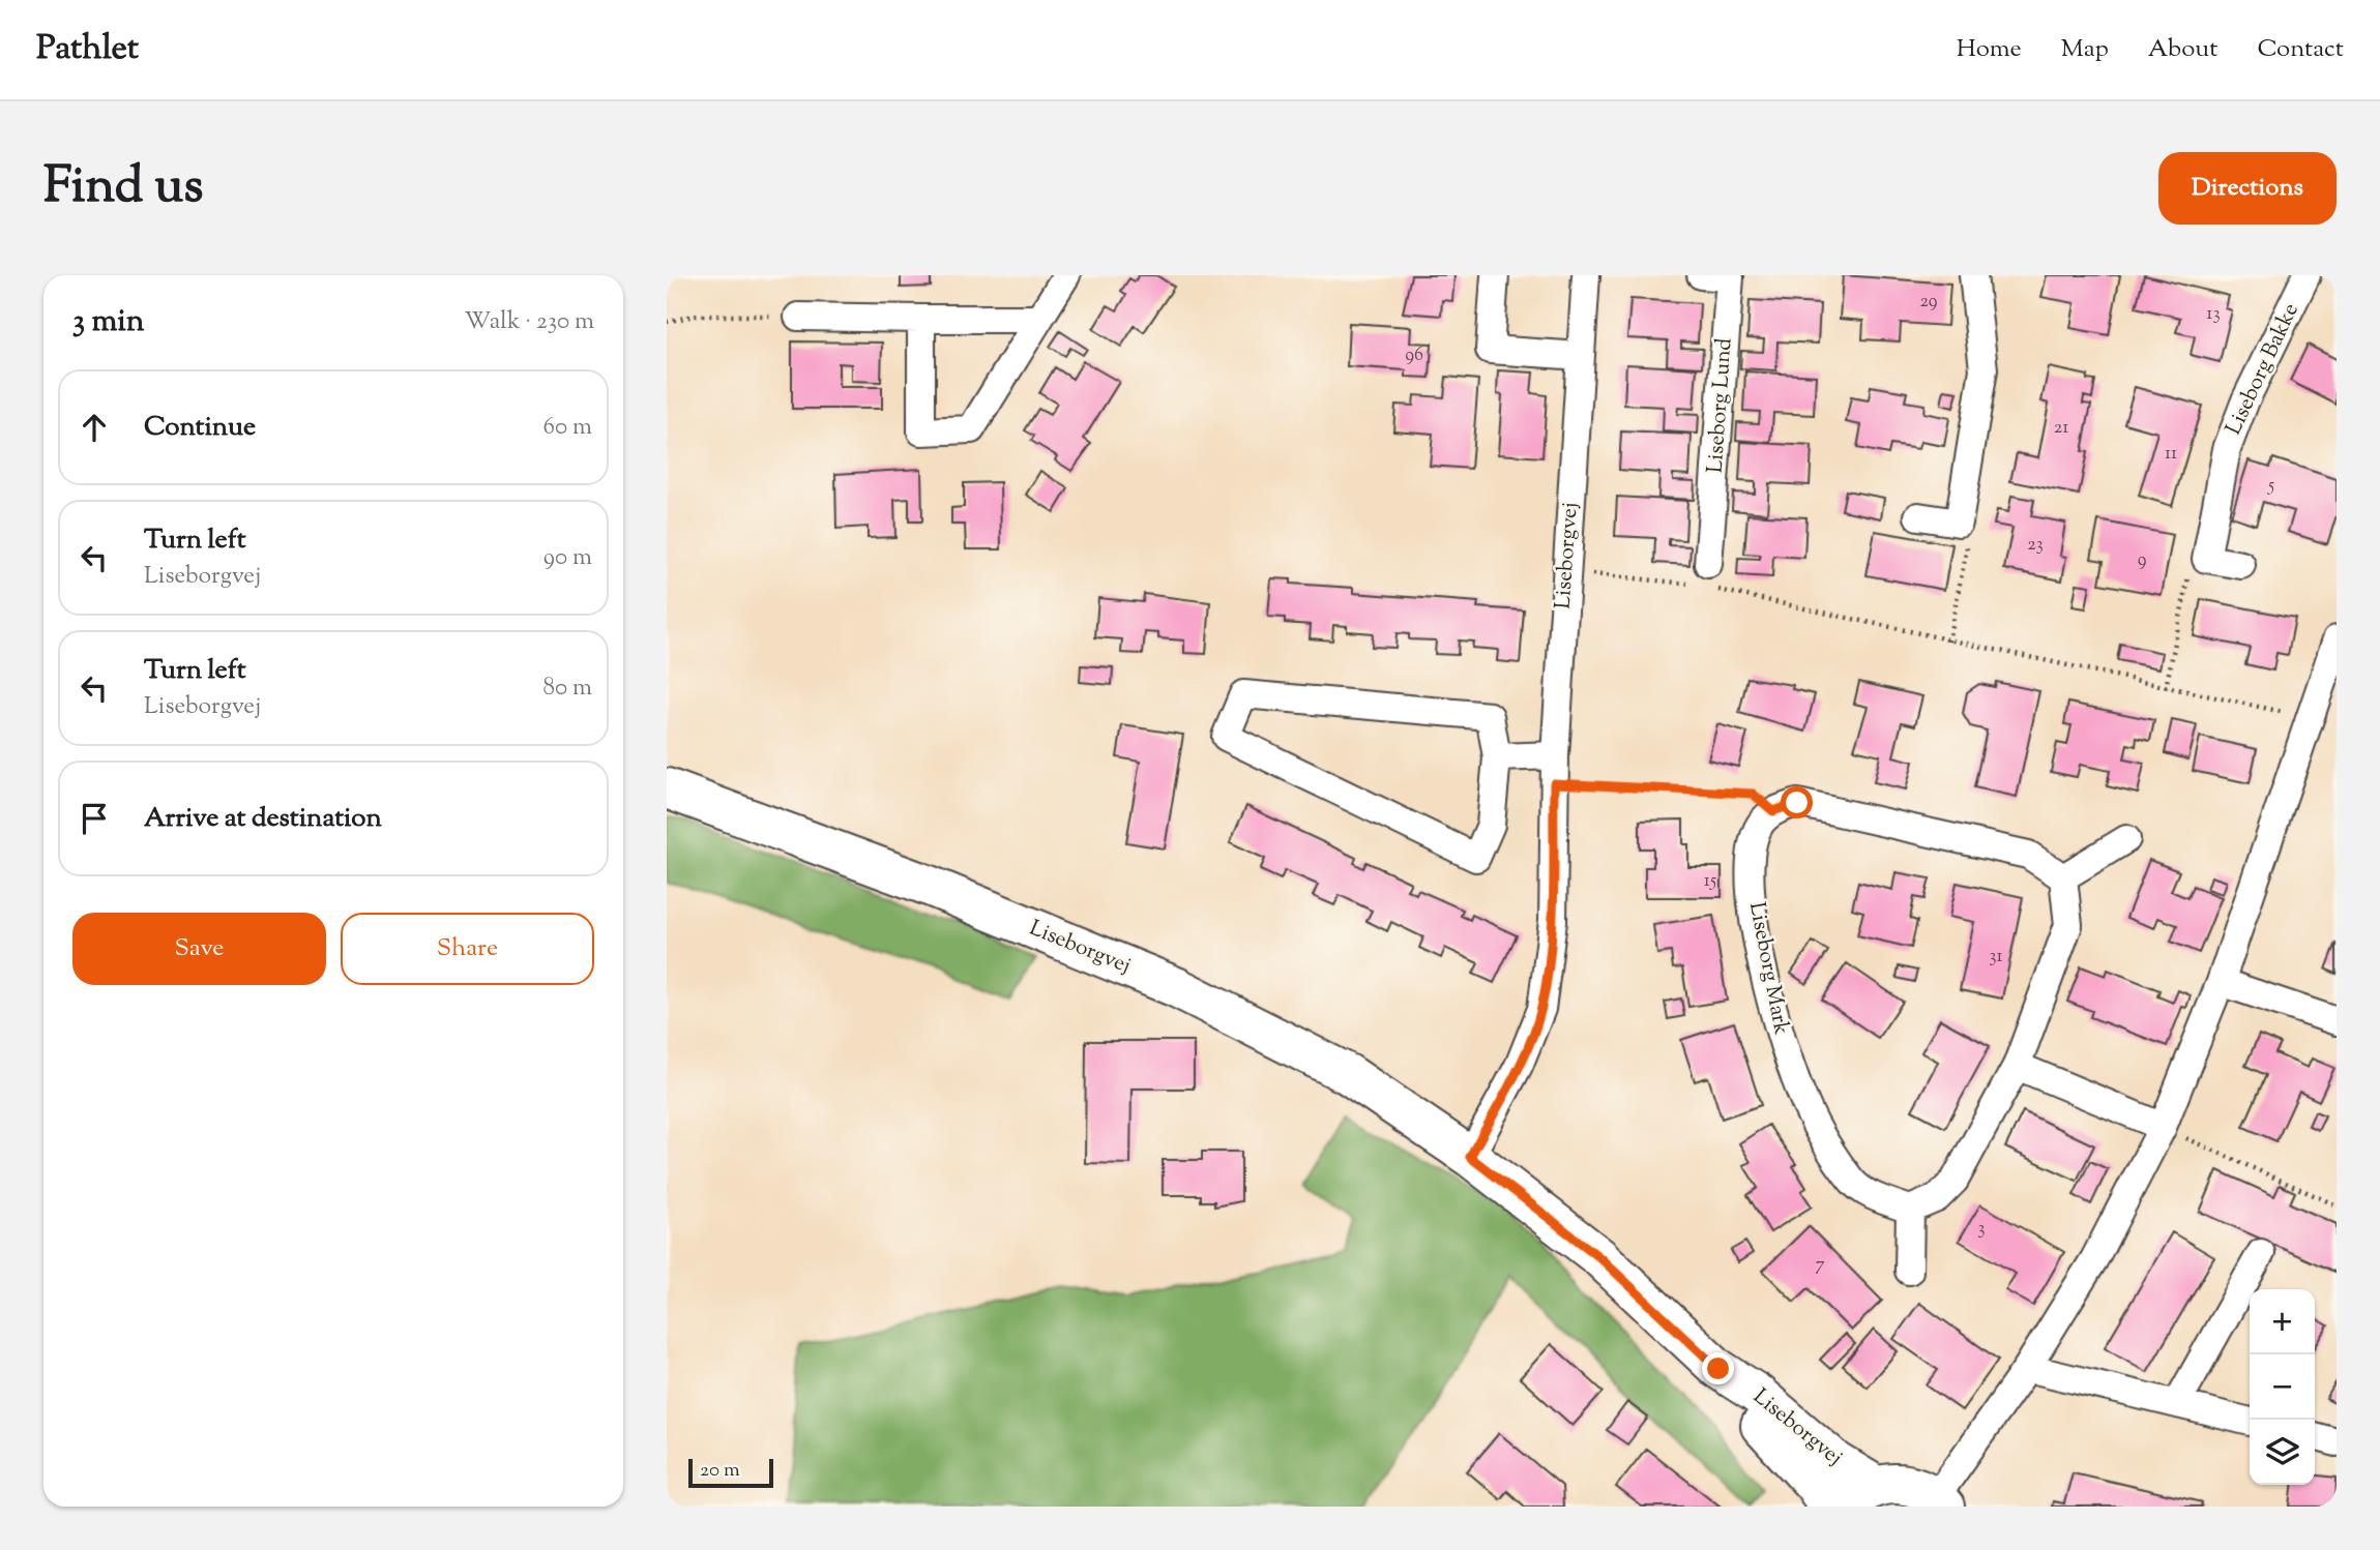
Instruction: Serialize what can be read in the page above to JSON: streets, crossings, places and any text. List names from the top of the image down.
{
  "streets": {
    "street": [
      "Liseborg Bakke",
      "Liseborg Lund",
      "Liseborgvej",
      "Liseborg Mark"
    ]
  },
  "house_numbers": [
    "29",
    "13",
    "96",
    "21",
    "11",
    "5",
    "23",
    "9",
    "15",
    "31",
    "3",
    "7"
  ],
  "scale_bar": "20 m",
  "page": {
    "header": "Pathlet",
    "nav": [
      "Home",
      "Map",
      "About",
      "Contact"
    ],
    "title": "Find us",
    "buttons": [
      "Directions",
      ["Save", "Share"]
    ],
    "heading": ["3 min", "Walk · 230 m"],
    "list": [
      ["Continue", "60 m"],
      ["Turn left", "Liseborgvej", "90 m"],
      ["Turn left", "Liseborgvej", "80 m"],
      "Arrive at destination"
    ],
    "map_buttons": ["+", "−"],
    "scale": "20 m"
  }
}
